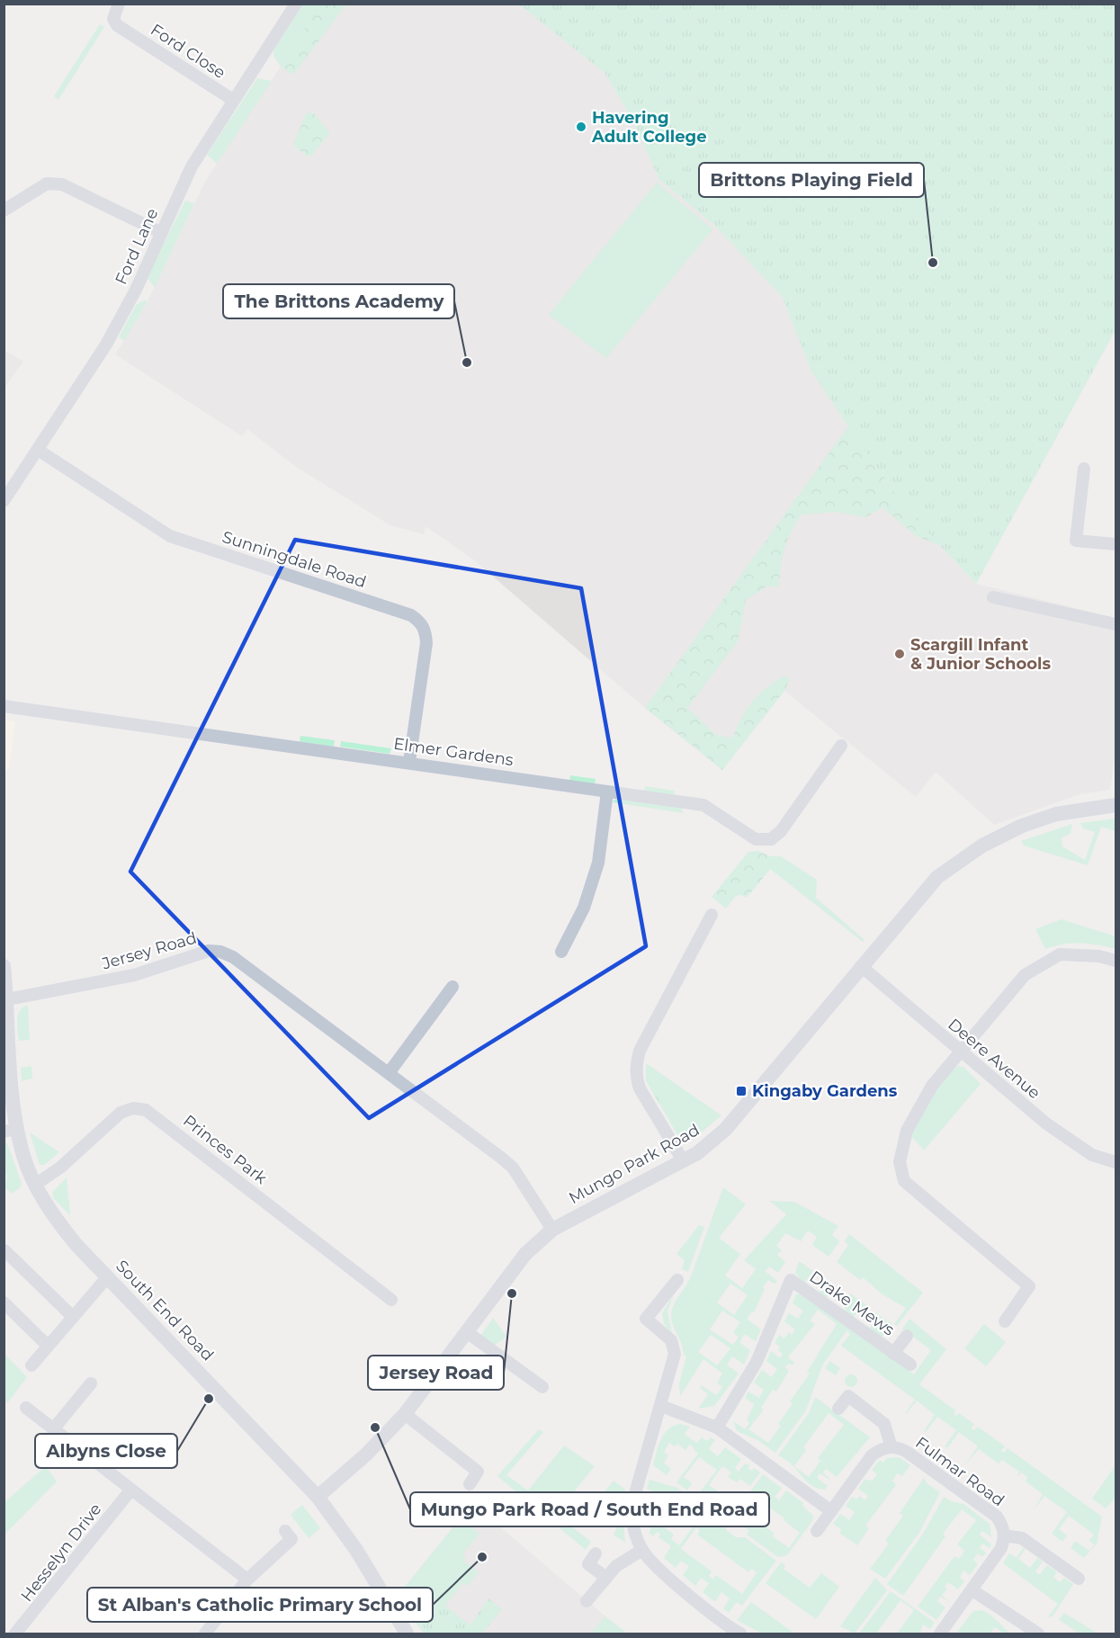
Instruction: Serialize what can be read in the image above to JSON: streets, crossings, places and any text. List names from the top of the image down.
{
  "streets": {
    "street": [
      "Ford Close",
      "Ford Lane",
      "Sunningdale Road",
      "Elmer Gardens",
      "Jersey Road",
      "Deere Avenue",
      "Princes Park",
      "Mungo Park Road",
      "Drake Mews",
      "South End Road",
      "Fulmar Road",
      "Hesselyn Drive"
    ]
  },
  "crossings": [
    ["Ford Close", "Ford Lane"],
    ["Ford Lane", "Sunningdale Road"],
    ["Sunningdale Road", "Elmer Gardens"],
    ["Jersey Road", "Mungo Park Road"],
    ["Jersey Road", "South End Road"],
    ["Deere Avenue", "Mungo Park Road"],
    ["Princes Park", "South End Road"],
    ["Mungo Park Road", "South End Road"]
  ],
  "places": {
    "other": [
      "Havering Adult College",
      "Brittons Playing Field",
      "The Brittons Academy",
      "Scargill Infant & Junior Schools",
      "Jersey Road",
      "Albyns Close",
      "Mungo Park Road / South End Road",
      "St Alban's Catholic Primary School"
    ],
    "transit": ["Kingaby Gardens"]
  }
}
